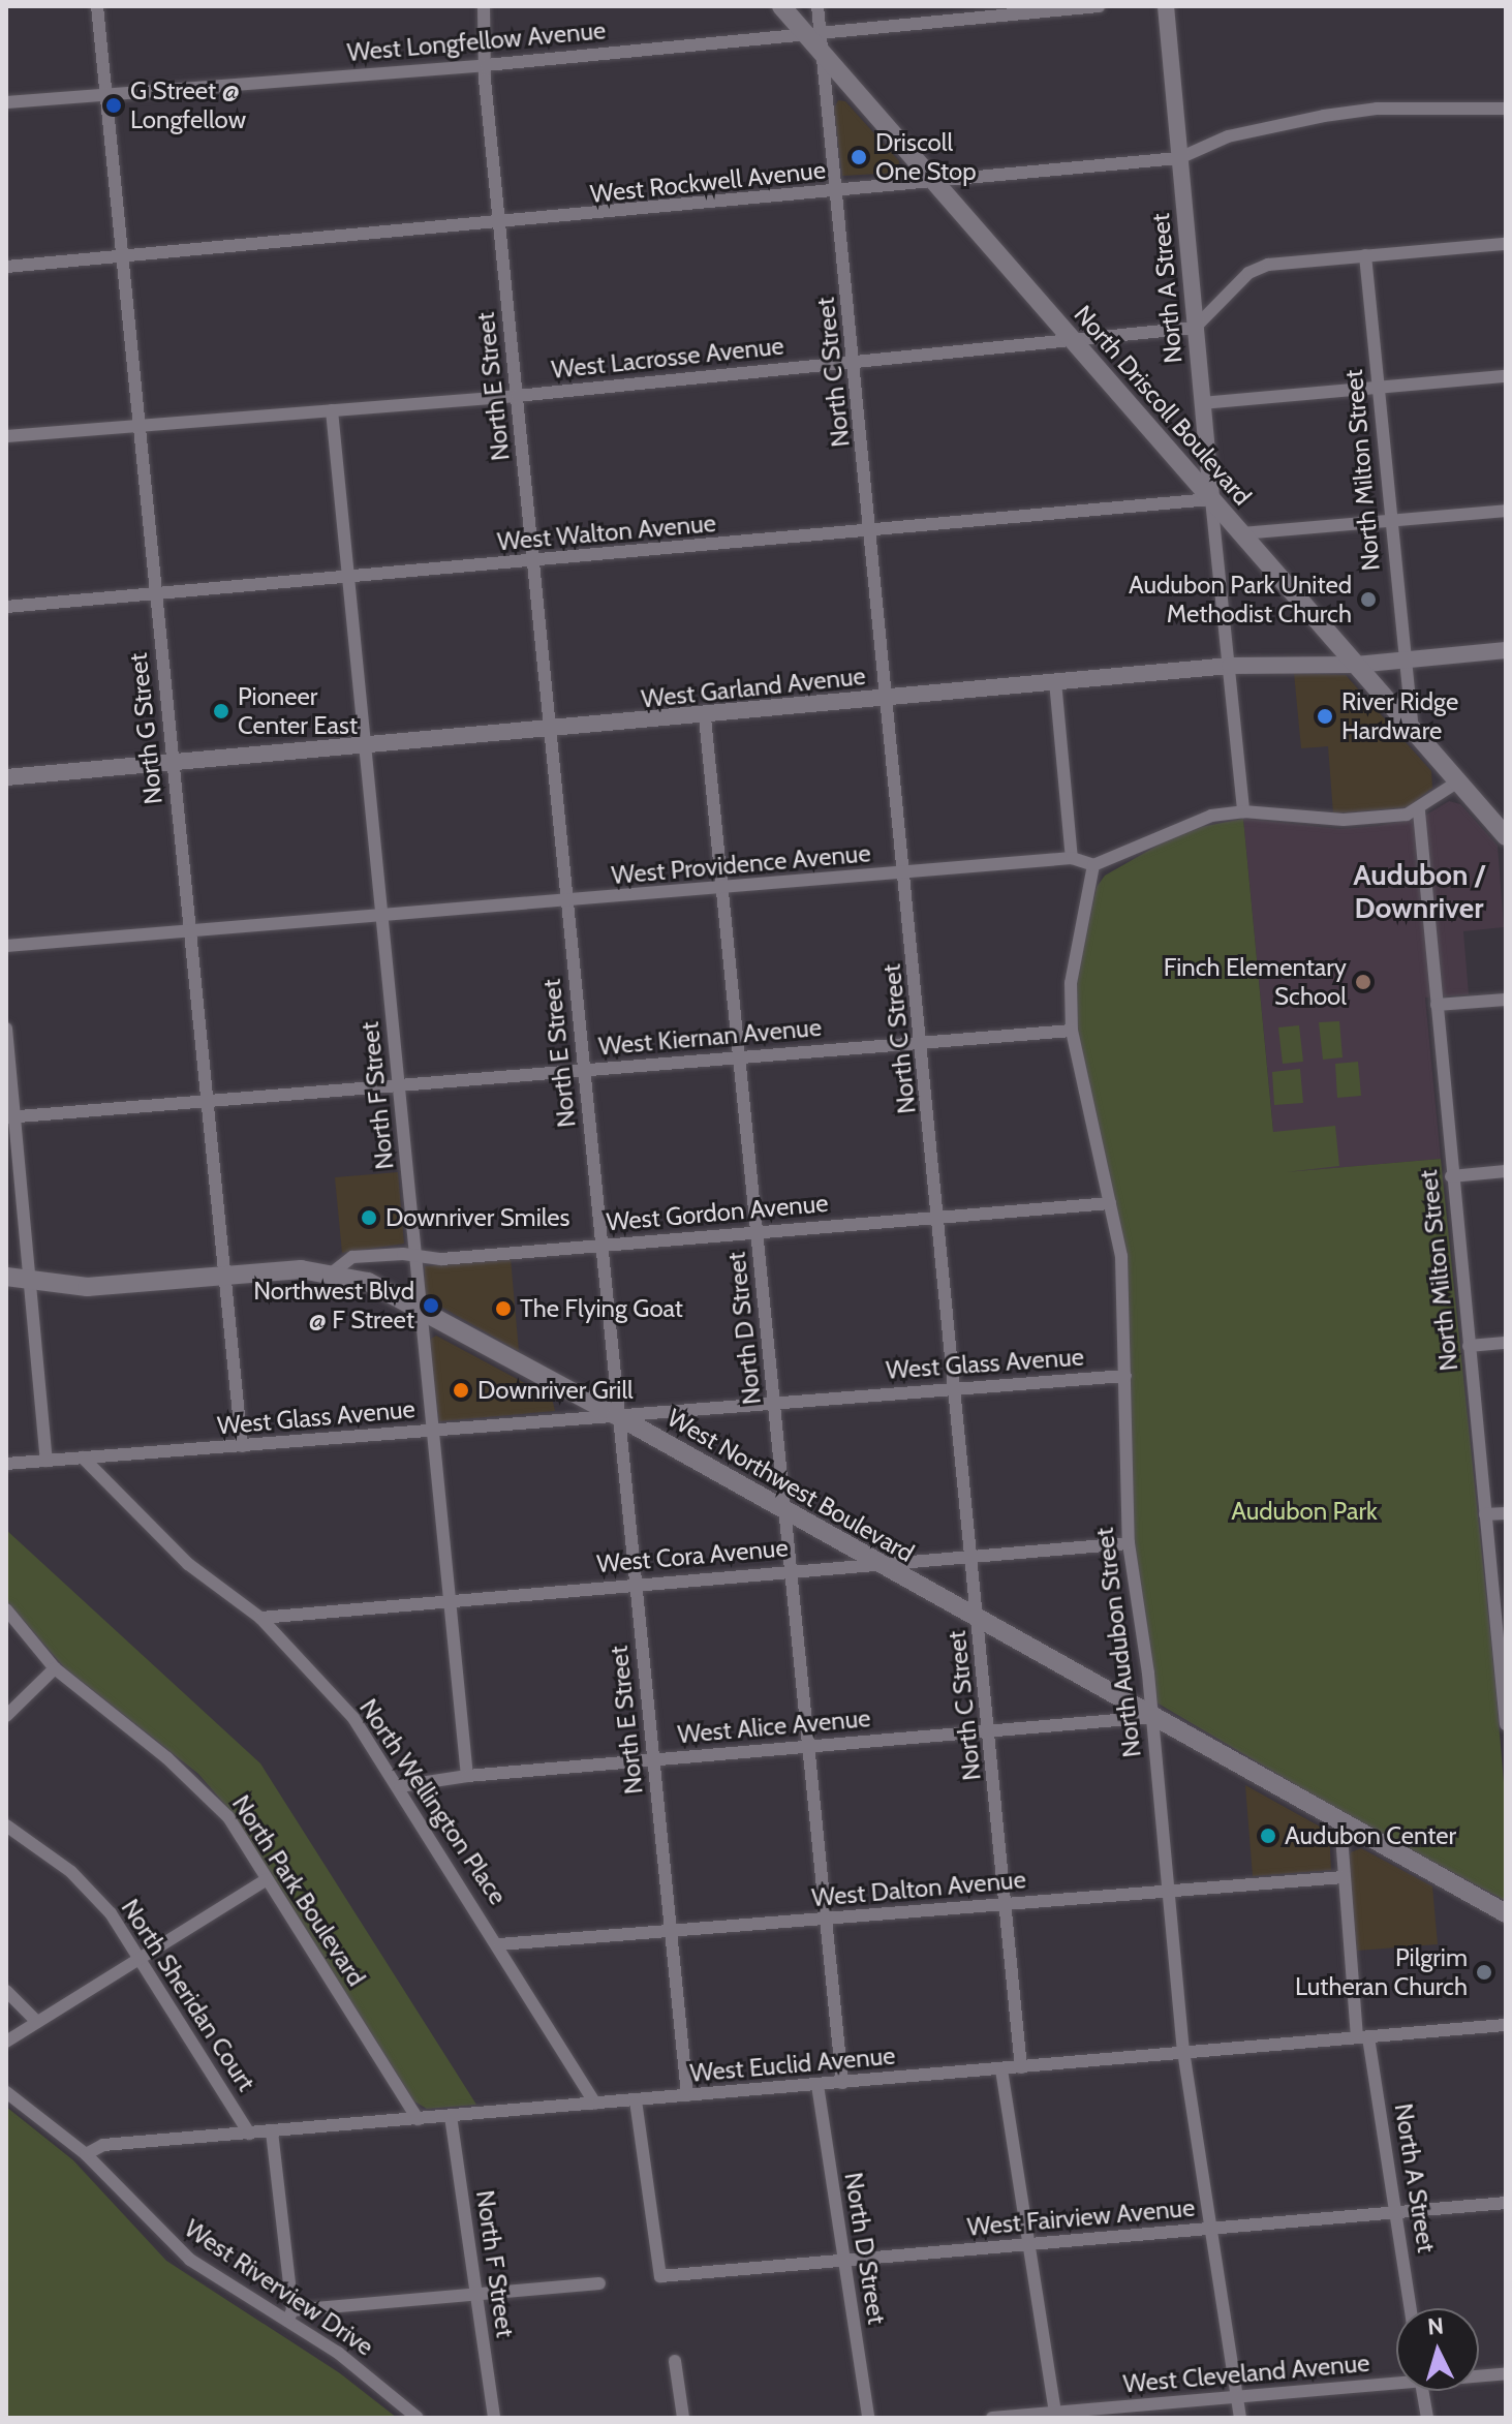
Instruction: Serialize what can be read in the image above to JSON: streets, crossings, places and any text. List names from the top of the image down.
{
  "streets": {
    "main road": ["North Driscoll Boulevard", "West Northwest Boulevard"],
    "street": [
      "West Longfellow Avenue",
      "West Rockwell Avenue",
      "North A Street",
      "West Lacrosse Avenue",
      "North C Street",
      "North E Street",
      "North Milton Street",
      "West Walton Avenue",
      "West Garland Avenue",
      "North G Street",
      "West Providence Avenue",
      "West Kiernan Avenue",
      "North F Street",
      "West Gordon Avenue",
      "North D Street",
      "West Glass Avenue",
      "West Cora Avenue",
      "North Audubon Street",
      "West Alice Avenue",
      "North Wellington Place",
      "West Dalton Avenue",
      "North Park Boulevard",
      "North Sheridan Court",
      "West Euclid Avenue",
      "West Fairview Avenue",
      "West Riverview Drive",
      "West Cleveland Avenue"
    ]
  },
  "crossings": [
    ["West Longfellow Avenue", "North E Street"],
    ["West Longfellow Avenue", "North Driscoll Boulevard"],
    ["West Longfellow Avenue", "North G Street"],
    ["West Rockwell Avenue", "North A Street"],
    ["West Rockwell Avenue", "North C Street"],
    ["West Rockwell Avenue", "North E Street"],
    ["West Rockwell Avenue", "North Driscoll Boulevard"],
    ["West Rockwell Avenue", "North G Street"],
    ["North A Street", "West Lacrosse Avenue"],
    ["North A Street", "North Driscoll Boulevard"],
    ["North A Street", "West Walton Avenue"],
    ["North A Street", "West Garland Avenue"],
    ["North A Street", "West Northwest Boulevard"],
    ["North A Street", "West Dalton Avenue"],
    ["North A Street", "West Euclid Avenue"],
    ["North A Street", "West Fairview Avenue"],
    ["West Lacrosse Avenue", "North C Street"],
    ["West Lacrosse Avenue", "North E Street"],
    ["West Lacrosse Avenue", "North Driscoll Boulevard"],
    ["West Lacrosse Avenue", "North G Street"],
    ["West Lacrosse Avenue", "North F Street"],
    ["North C Street", "North Driscoll Boulevard"],
    ["North C Street", "West Walton Avenue"],
    ["North C Street", "West Garland Avenue"],
    ["North C Street", "West Providence Avenue"],
    ["North C Street", "West Kiernan Avenue"],
    ["North C Street", "West Gordon Avenue"],
    ["North C Street", "West Glass Avenue"],
    ["North C Street", "West Northwest Boulevard"],
    ["North C Street", "West Cora Avenue"],
    ["North C Street", "West Alice Avenue"],
    ["North C Street", "West Dalton Avenue"],
    ["North C Street", "West Euclid Avenue"],
    ["North E Street", "West Walton Avenue"],
    ["North E Street", "West Garland Avenue"],
    ["North E Street", "West Providence Avenue"],
    ["North E Street", "West Kiernan Avenue"],
    ["North E Street", "West Gordon Avenue"],
    ["North E Street", "West Glass Avenue"],
    ["North E Street", "West Northwest Boulevard"],
    ["North E Street", "West Cora Avenue"],
    ["North E Street", "West Alice Avenue"],
    ["North E Street", "West Dalton Avenue"],
    ["North E Street", "West Euclid Avenue"],
    ["North Driscoll Boulevard", "North Milton Street"],
    ["North Driscoll Boulevard", "West Walton Avenue"],
    ["North Driscoll Boulevard", "West Garland Avenue"],
    ["North Milton Street", "West Garland Avenue"],
    ["West Walton Avenue", "North G Street"],
    ["West Walton Avenue", "North F Street"],
    ["West Garland Avenue", "North G Street"],
    ["West Garland Avenue", "North F Street"],
    ["West Garland Avenue", "North D Street"],
    ["North G Street", "West Providence Avenue"],
    ["North G Street", "West Kiernan Avenue"],
    ["North G Street", "West Glass Avenue"],
    ["North G Street", "West Northwest Boulevard"],
    ["West Providence Avenue", "North F Street"],
    ["West Providence Avenue", "North D Street"],
    ["West Providence Avenue", "North Audubon Street"],
    ["West Kiernan Avenue", "North F Street"],
    ["West Kiernan Avenue", "North D Street"],
    ["West Kiernan Avenue", "North Audubon Street"],
    ["North F Street", "West Gordon Avenue"],
    ["North F Street", "West Glass Avenue"],
    ["North F Street", "West Northwest Boulevard"],
    ["North F Street", "West Cora Avenue"],
    ["North F Street", "West Alice Avenue"],
    ["North F Street", "West Euclid Avenue"],
    ["West Gordon Avenue", "North D Street"],
    ["West Gordon Avenue", "West Northwest Boulevard"],
    ["West Gordon Avenue", "North Audubon Street"],
    ["North D Street", "West Glass Avenue"],
    ["North D Street", "West Northwest Boulevard"],
    ["North D Street", "West Cora Avenue"],
    ["North D Street", "West Alice Avenue"],
    ["North D Street", "West Dalton Avenue"],
    ["North D Street", "West Euclid Avenue"],
    ["North D Street", "West Fairview Avenue"],
    ["West Glass Avenue", "West Northwest Boulevard"],
    ["West Glass Avenue", "North Audubon Street"],
    ["West Glass Avenue", "North Wellington Place"],
    ["West Northwest Boulevard", "West Cora Avenue"],
    ["West Northwest Boulevard", "North Audubon Street"],
    ["West Northwest Boulevard", "West Alice Avenue"],
    ["West Cora Avenue", "North Audubon Street"],
    ["West Cora Avenue", "North Wellington Place"],
    ["North Audubon Street", "West Alice Avenue"],
    ["North Audubon Street", "West Dalton Avenue"],
    ["North Audubon Street", "West Euclid Avenue"],
    ["North Audubon Street", "West Fairview Avenue"],
    ["North Audubon Street", "West Cleveland Avenue"],
    ["West Alice Avenue", "North Wellington Place"],
    ["North Wellington Place", "West Dalton Avenue"],
    ["North Wellington Place", "West Euclid Avenue"],
    ["North Park Boulevard", "West Euclid Avenue"],
    ["North Sheridan Court", "West Euclid Avenue"],
    ["West Euclid Avenue", "West Fairview Avenue"],
    ["West Euclid Avenue", "West Riverview Drive"]
  ],
  "districts": ["Audubon / Downriver"],
  "parks": ["Audubon Park"],
  "places": [
    "G Street @ Longfellow",
    "Driscoll One Stop",
    "Audubon Park United Methodist Church",
    "Pioneer Center East",
    "River Ridge Hardware",
    "Finch Elementary School",
    "Downriver Smiles",
    "Northwest Blvd @ F Street",
    "The Flying Goat",
    "Downriver Grill",
    "Audubon Center",
    "Pilgrim Lutheran Church"
  ],
  "north": "top"
}
